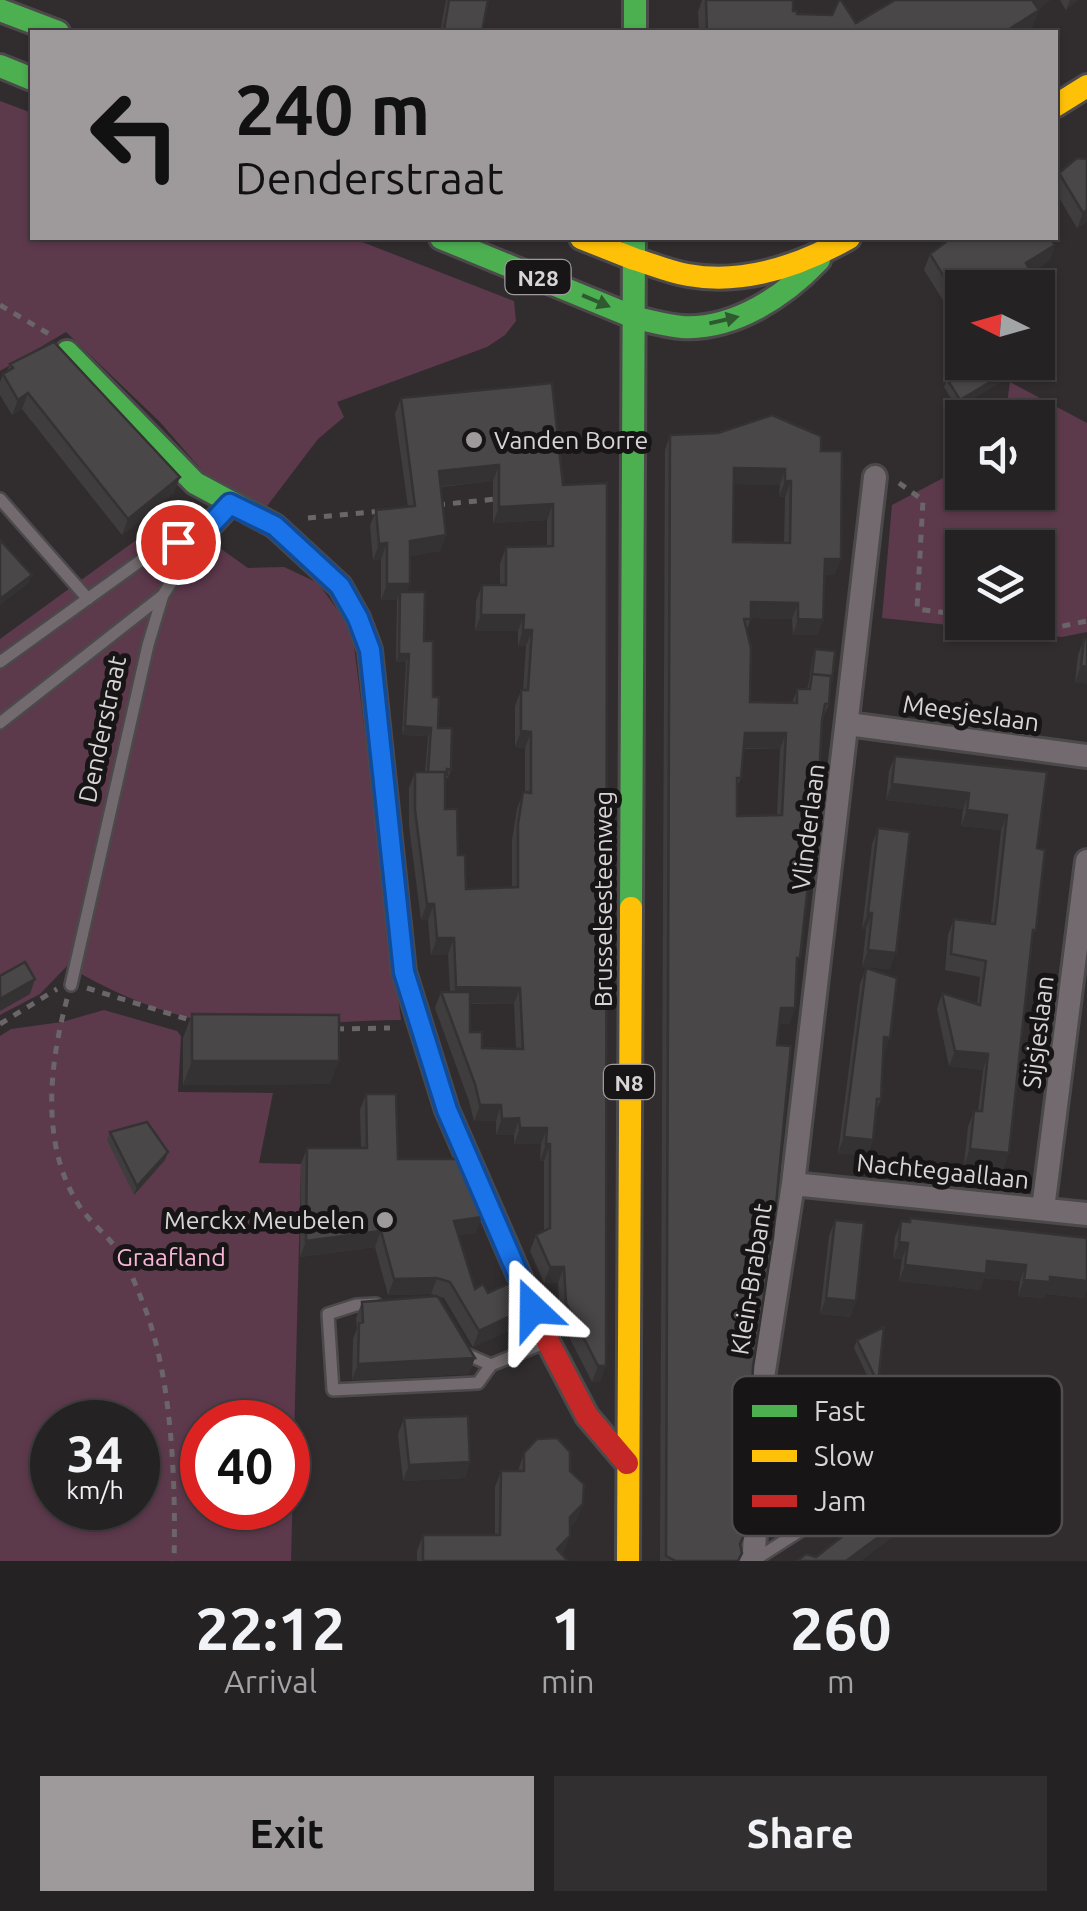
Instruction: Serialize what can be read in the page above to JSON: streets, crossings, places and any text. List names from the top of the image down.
{
  "streets": {
    "main road": ["N28", "Brusselsesteenweg", "N8"],
    "street": [
      "Meesjeslaan",
      "Denderstraat",
      "Vlinderlaan",
      "Sijsjeslaan",
      "Nachtegaallaan",
      "Klein-Brabant"
    ]
  },
  "crossings": [
    ["N28", "Brusselsesteenweg"],
    ["Meesjeslaan", "Vlinderlaan"],
    ["Vlinderlaan", "Nachtegaallaan"],
    ["Vlinderlaan", "Klein-Brabant"],
    ["Sijsjeslaan", "Nachtegaallaan"],
    ["Nachtegaallaan", "Klein-Brabant"]
  ],
  "parks": ["Graafland"],
  "places": ["Vanden Borre", "Merckx Meubelen"],
  "legend": ["Fast", "Slow", "Jam"],
  "north": "left",
  "page": {
    "turn": ["240 m", "Denderstraat"],
    "speed": "34 km/h",
    "limit": "40",
    "eta": [
      "22:12",
      "Arrival",
      "1",
      "min",
      "260",
      "m"
    ],
    "buttons": ["Exit", "Share"]
  }
}
